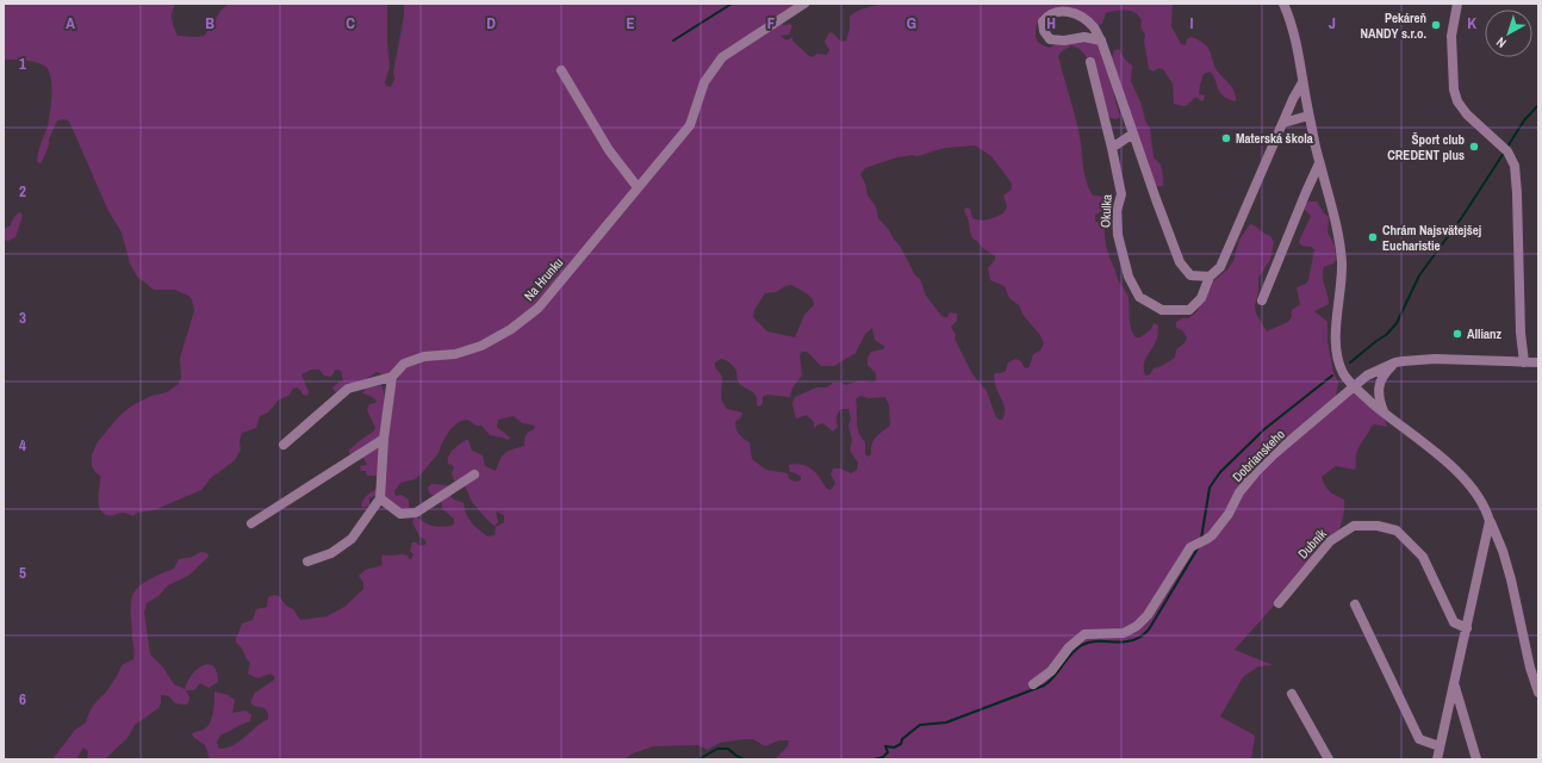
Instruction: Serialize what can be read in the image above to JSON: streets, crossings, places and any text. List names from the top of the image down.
{
  "streets": {
    "street": [
      "Okulka",
      "Na Hrunku",
      "Dobrianskeho",
      "Dubník"
    ]
  },
  "places": [
    "Pekáreň NANDY s.r.o.",
    "Materská škola",
    "Šport club CREDENT plus",
    "Chrám Najsvätejšej Eucharistie",
    "Allianz"
  ],
  "north": "bottom left",
  "grid": {
    "columns": [
      "A",
      "B",
      "C",
      "D",
      "E",
      "F",
      "G",
      "H",
      "I",
      "J",
      "K"
    ],
    "rows": [
      "1",
      "2",
      "3",
      "4",
      "5",
      "6"
    ]
  }
}
